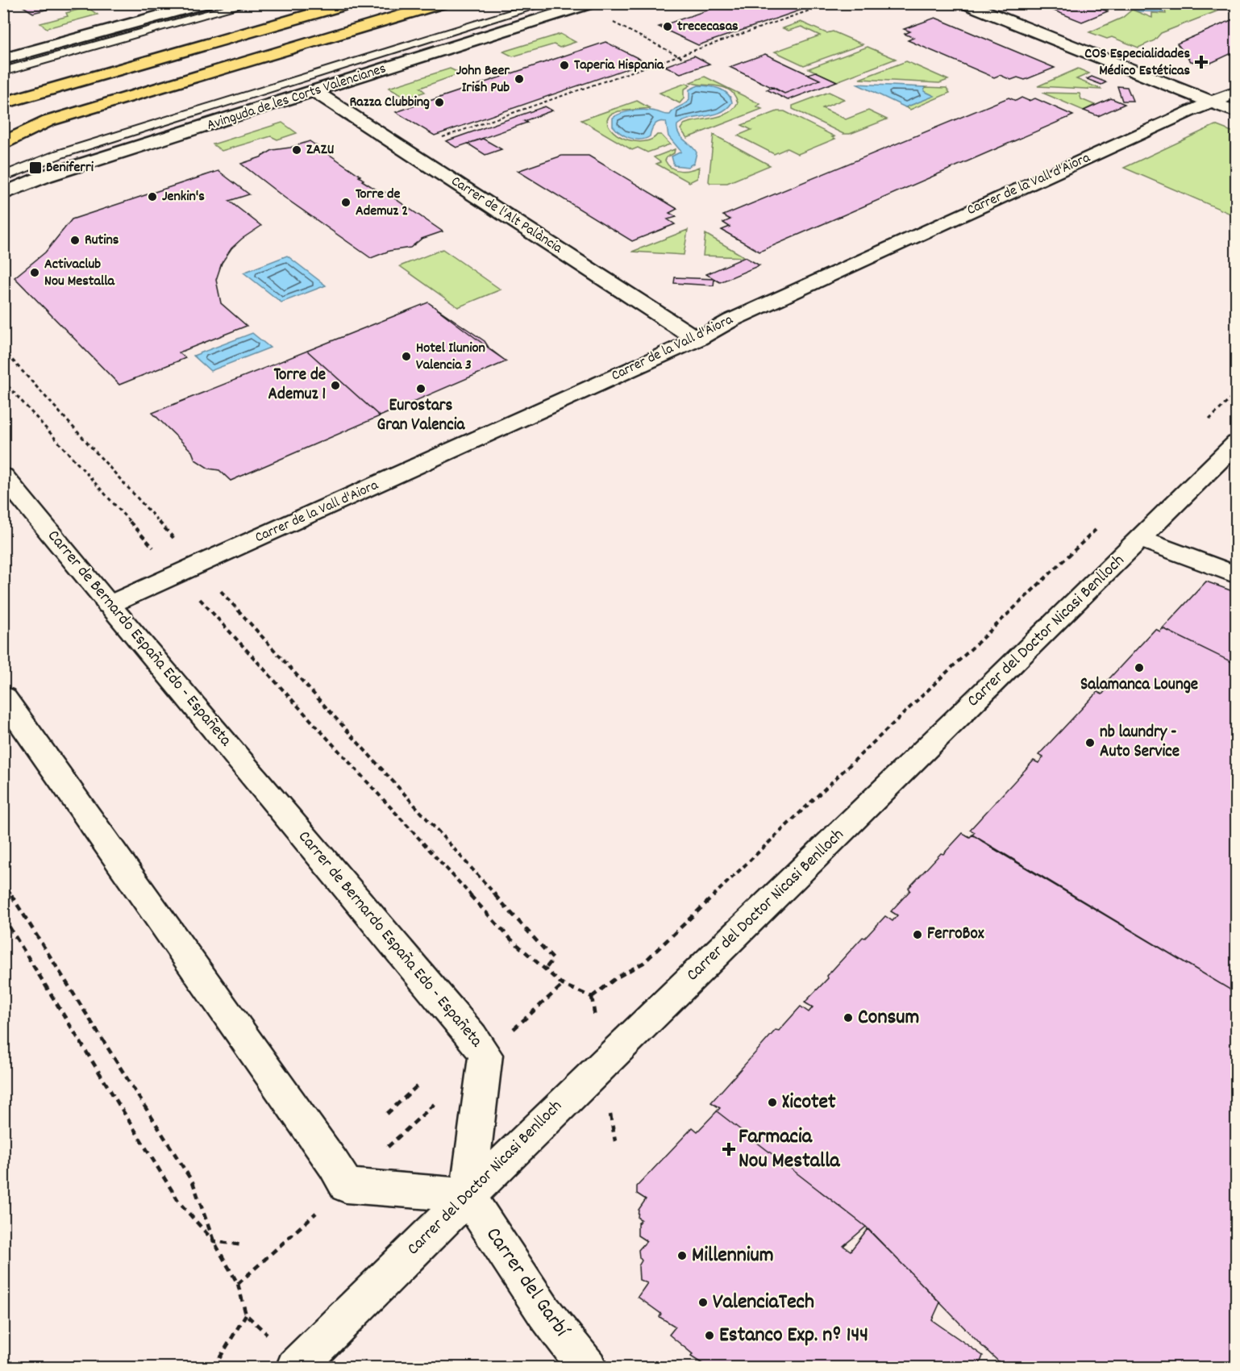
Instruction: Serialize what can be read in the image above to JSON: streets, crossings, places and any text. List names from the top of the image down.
{
  "streets": {
    "street": [
      "Avinguda de les Corts Valencianes",
      "Carrer de la Vall d'Aiora",
      "Carrer de l'Alt Palància",
      "Carrer del Doctor Nicasi Benlloch",
      "Carrer de Bernardo España Edo - Españeta",
      "Carrer del Garbí"
    ]
  },
  "crossings": [
    ["Avinguda de les Corts Valencianes", "Carrer de l'Alt Palància"],
    ["Carrer de la Vall d'Aiora", "Carrer de l'Alt Palància"],
    ["Carrer de la Vall d'Aiora", "Carrer de Bernardo España Edo - Españeta"],
    ["Carrer del Doctor Nicasi Benlloch", "Carrer de Bernardo España Edo - Españeta"],
    ["Carrer del Doctor Nicasi Benlloch", "Carrer del Garbí"],
    ["Carrer de Bernardo España Edo - Españeta", "Carrer del Garbí"]
  ],
  "places": {
    "other": [
      "trececasas",
      "Taperia Hispania",
      "John Beer Irish Pub",
      "Razza Clubbing",
      "ZAZU",
      "Jenkin's",
      "Torre de Ademuz 2",
      "Rutins",
      "Activaclub Nou Mestalla",
      "Hotel Ilunion Valencia 3",
      "Torre de Ademuz 1",
      "Eurostars Gran Valencia",
      "Salamanca Lounge",
      "nb laundry - Auto Service",
      "FerroBox",
      "Consum",
      "Xicotet",
      "Millennium",
      "ValenciaTech",
      "Estanco Exp. nº 144"
    ],
    "health": ["COS Especialidades Médico Estéticas", "Farmacia Nou Mestalla"],
    "transit": ["Beniferri"]
  }
}
